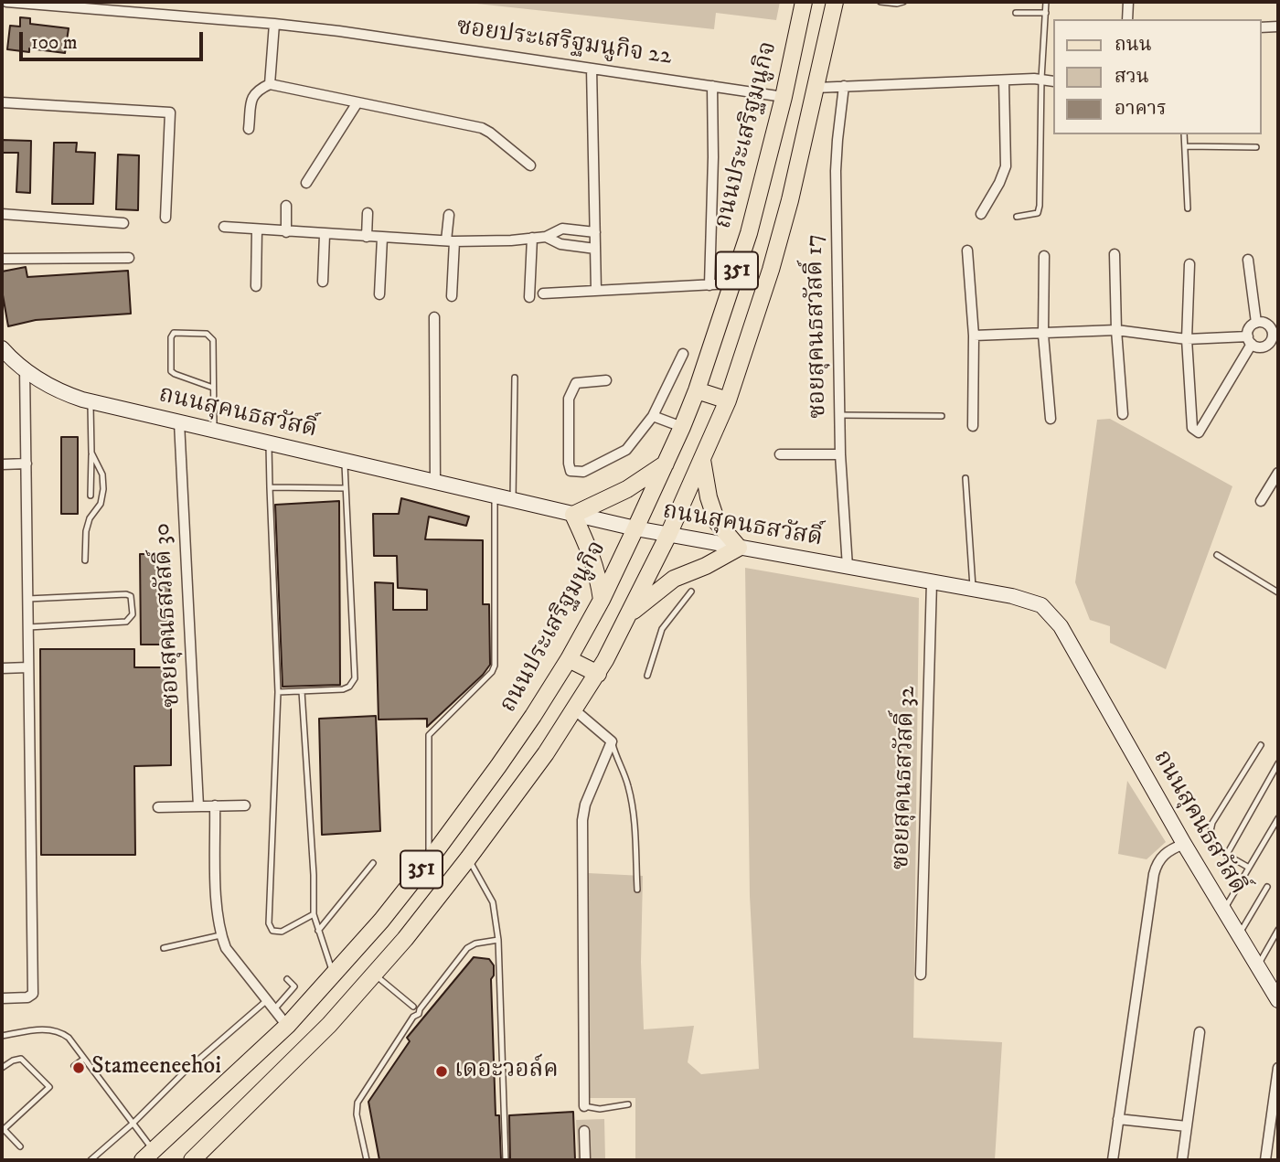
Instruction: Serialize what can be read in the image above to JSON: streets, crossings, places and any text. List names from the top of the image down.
{
  "streets": {
    "main road": ["ถนนประเสริฐมนูกิจ", "351", "ถนนสุคนธสวัสดิ์"],
    "street": [
      "ซอยประเสริฐมนูกิจ 22",
      "ซอยสุคนธสวัสดิ์ 17",
      "ซอยสุคนธสวัสดิ์ 30",
      "ซอยสุคนธสวัสดิ์ 32"
    ]
  },
  "crossings": [
    ["ซอยประเสริฐมนูกิจ 22", "ถนนประเสริฐมนูกิจ"],
    ["ถนนประเสริฐมนูกิจ", "ถนนสุคนธสวัสดิ์"],
    ["351", "ถนนสุคนธสวัสดิ์"],
    ["ซอยสุคนธสวัสดิ์ 17", "ถนนสุคนธสวัสดิ์"],
    ["ถนนสุคนธสวัสดิ์", "ซอยสุคนธสวัสดิ์ 30"],
    ["ถนนสุคนธสวัสดิ์", "ซอยสุคนธสวัสดิ์ 32"]
  ],
  "places": ["Stameeneehoi", "เดอะวอล์ค"],
  "legend": ["ถนน", "สวน", "อาคาร"],
  "scale_bar": "100 m"
}
